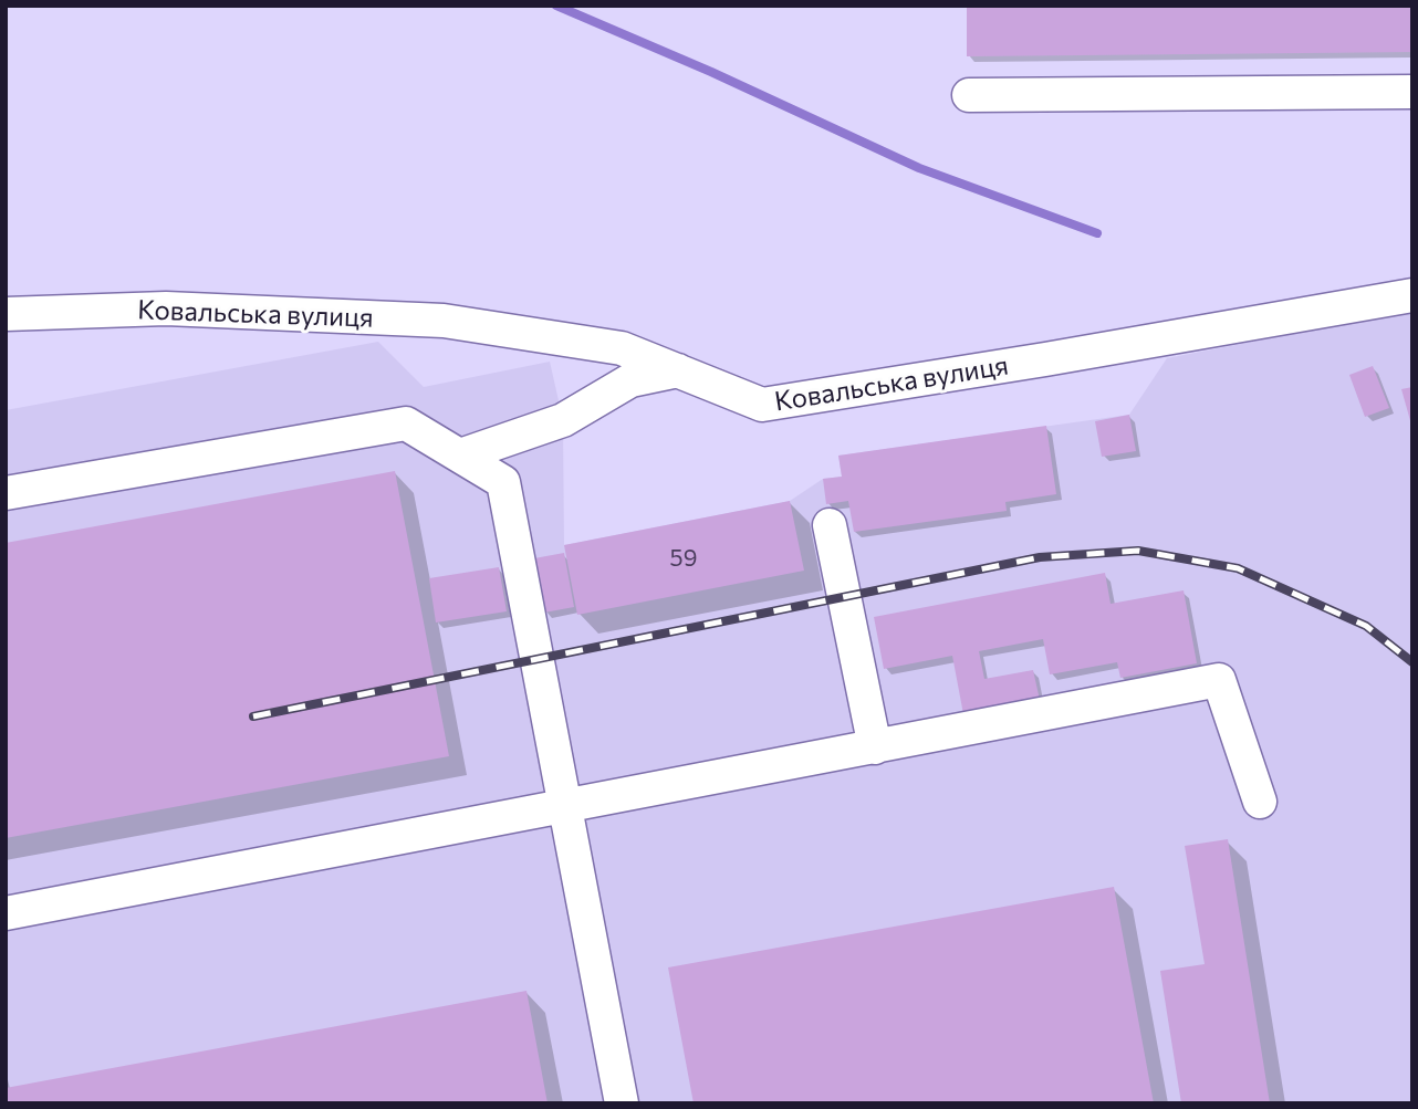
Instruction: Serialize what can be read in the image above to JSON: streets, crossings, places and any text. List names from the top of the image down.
{
  "streets": {
    "street": ["Ковальська вулиця"]
  },
  "house_numbers": ["59"]
}
